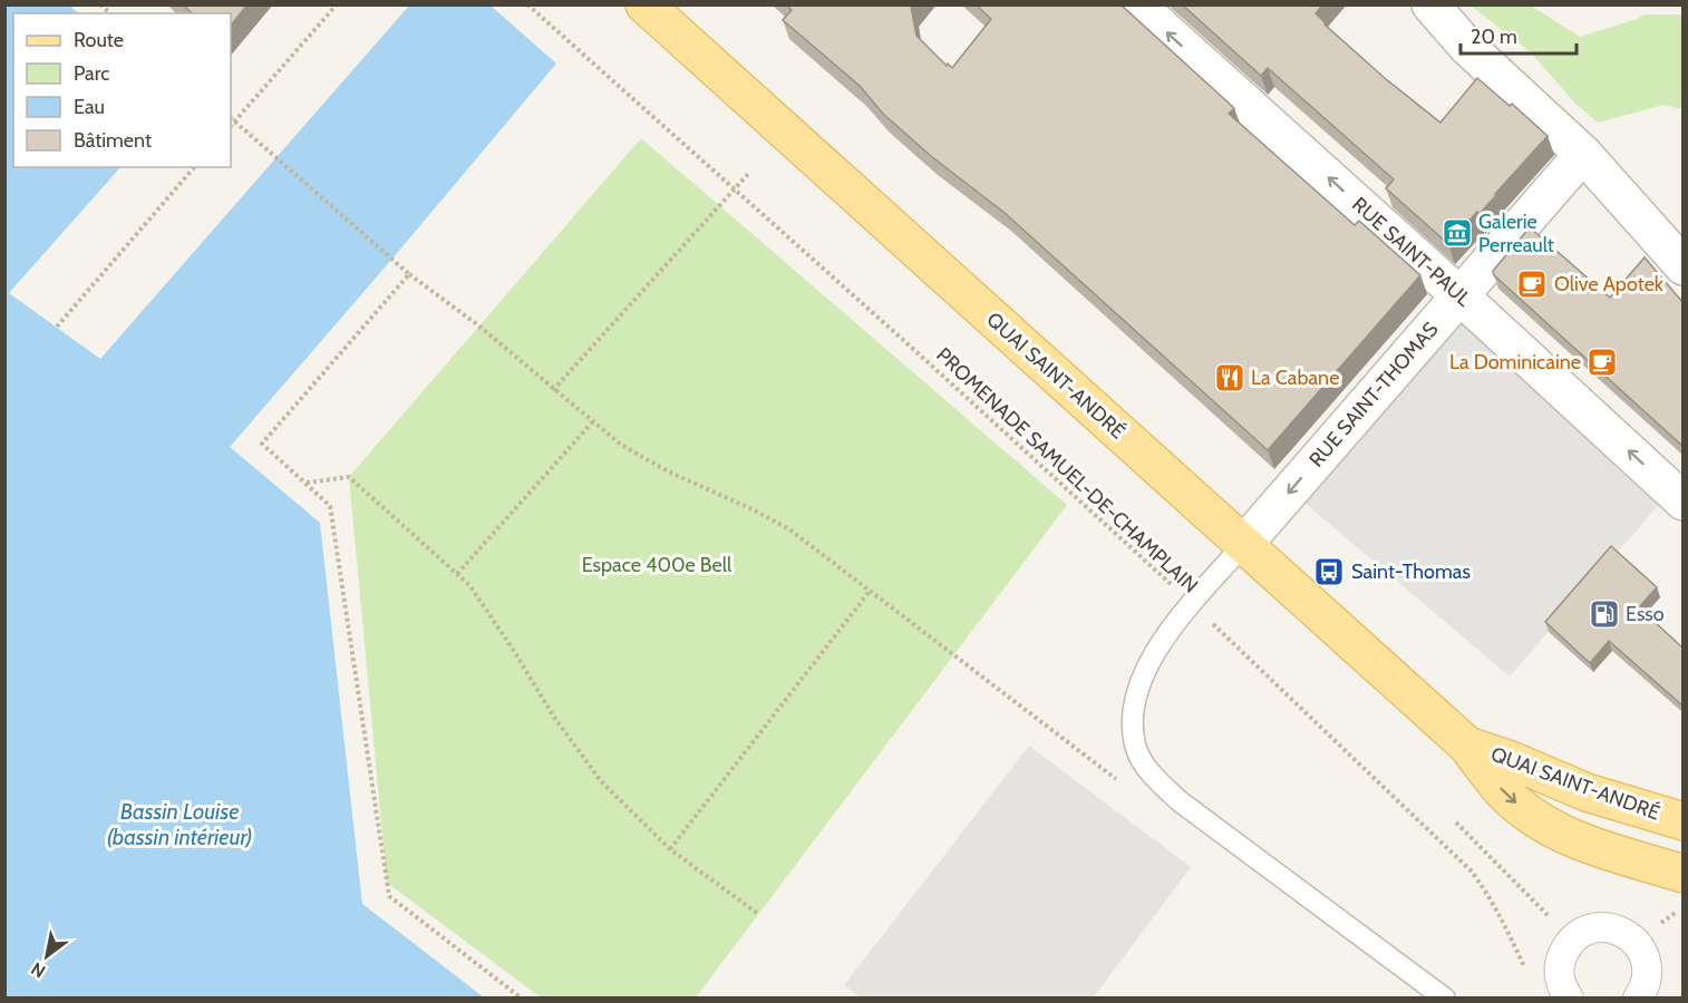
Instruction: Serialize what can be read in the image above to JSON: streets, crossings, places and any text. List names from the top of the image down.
{
  "streets": {
    "main road": ["QUAI SAINT-ANDRÉ"],
    "street": ["RUE SAINT-PAUL", "RUE SAINT-THOMAS"],
    "path": ["PROMENADE SAMUEL-DE-CHAMPLAIN"]
  },
  "crossings": [
    ["RUE SAINT-PAUL", "RUE SAINT-THOMAS"],
    ["QUAI SAINT-ANDRÉ", "RUE SAINT-THOMAS"]
  ],
  "one_way": ["RUE SAINT-THOMAS"],
  "water": ["Bassin Louise (bassin intérieur)"],
  "parks": ["Espace 400e Bell"],
  "places": {
    "museum": ["Galerie Perreault"],
    "cafe": ["Olive Apotek", "La Dominicaine"],
    "restaurant": ["La Cabane"],
    "bus stop": ["Saint-Thomas"],
    "fuel station": ["Esso"]
  },
  "legend": [
    "Route",
    "Parc",
    "Eau",
    "Bâtiment"
  ],
  "scale_bar": "20 m",
  "north": "bottom left"
}
